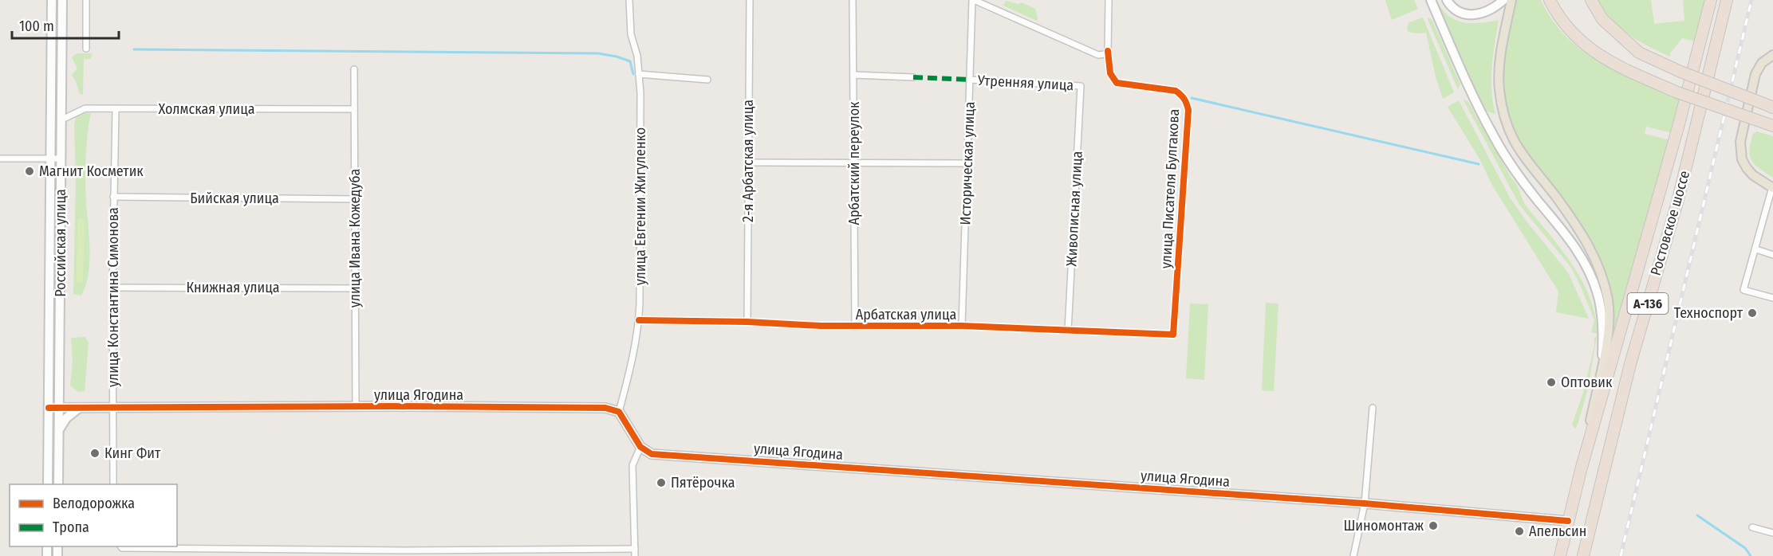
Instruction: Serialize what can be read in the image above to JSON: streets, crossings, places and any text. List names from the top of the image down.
{
  "streets": {
    "highway": ["Ростовское шоссе", "А-136"],
    "street": [
      "Утренняя улица",
      "Холмская улица",
      "2-я Арбатская улица",
      "Арбатский переулок",
      "Историческая улица",
      "улица Писателя Булгакова",
      "Бийская улица",
      "улица Евгении Жигуленко",
      "Живописная улица",
      "улица Ивана Кожедуба",
      "Российская улица",
      "Книжная улица",
      "улица Константина Симонова",
      "Арбатская улица",
      "улица Ягодина"
    ]
  },
  "crossings": [
    ["Утренняя улица", "Историческая улица"],
    ["Утренняя улица", "Живописная улица"],
    ["Холмская улица", "улица Ивана Кожедуба"],
    ["Холмская улица", "Российская улица"],
    ["Холмская улица", "улица Константина Симонова"],
    ["2-я Арбатская улица", "Арбатская улица"],
    ["Арбатский переулок", "Арбатская улица"],
    ["Историческая улица", "Арбатская улица"],
    ["улица Писателя Булгакова", "Арбатская улица"],
    ["Бийская улица", "улица Ивана Кожедуба"],
    ["Бийская улица", "улица Константина Симонова"],
    ["улица Евгении Жигуленко", "Арбатская улица"],
    ["улица Евгении Жигуленко", "улица Ягодина"],
    ["Живописная улица", "Арбатская улица"],
    ["Ростовское шоссе", "улица Ягодина"],
    ["улица Ивана Кожедуба", "Книжная улица"],
    ["улица Ивана Кожедуба", "улица Ягодина"],
    ["Российская улица", "улица Ягодина"],
    ["Книжная улица", "улица Константина Симонова"],
    ["улица Константина Симонова", "улица Ягодина"]
  ],
  "places": [
    "Магнит Косметик",
    "Техноспорт",
    "Оптовик",
    "Кинг Фит",
    "Пятёрочка",
    "Шиномонтаж",
    "Апельсин"
  ],
  "legend": ["Велодорожка", "Тропа"],
  "scale_bar": "100 m"
}
